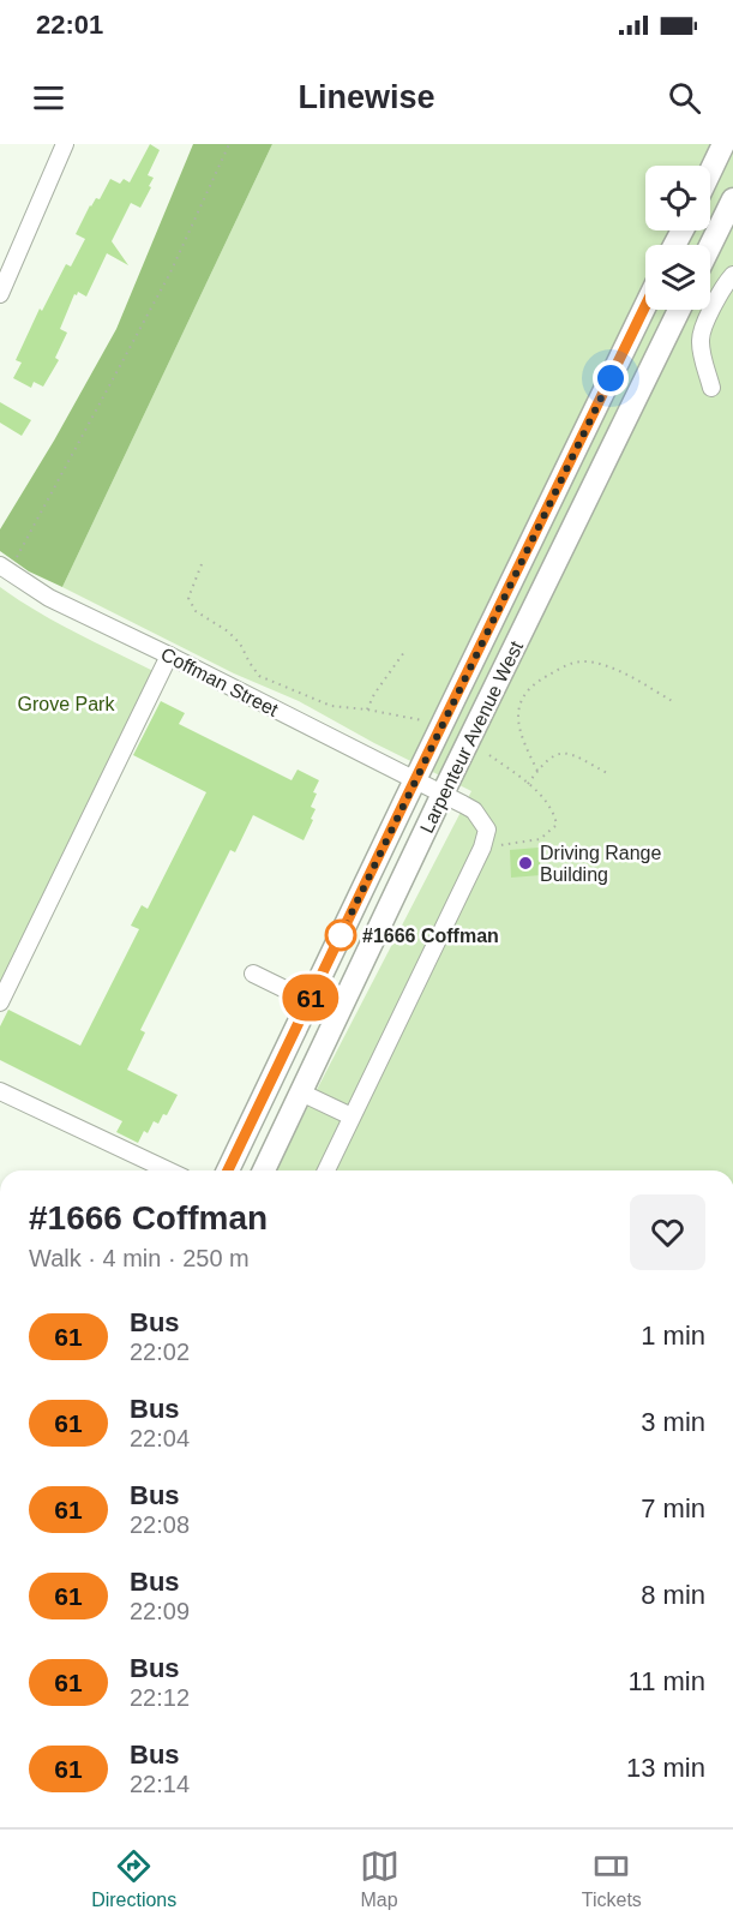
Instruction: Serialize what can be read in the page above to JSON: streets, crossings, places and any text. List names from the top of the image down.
{
  "streets": {
    "main road": ["Larpenteur Avenue West"],
    "street": ["Coffman Street"]
  },
  "crossings": [
    ["Coffman Street", "Larpenteur Avenue West"]
  ],
  "parks": ["Grove Park"],
  "places": ["Driving Range Building", "#1666 Coffman"],
  "lines": ["bus line 61"],
  "page": {
    "status": "22:01",
    "header": "Linewise",
    "on_map": "61",
    "heading": ["#1666 Coffman", "Walk · 4 min · 250 m"],
    "list": [
      {
        "mark": "61",
        "name": "Bus",
        "note": "22:02",
        "value": "1 min"
      },
      {
        "mark": "61",
        "name": "Bus",
        "note": "22:04",
        "value": "3 min"
      },
      {
        "mark": "61",
        "name": "Bus",
        "note": "22:08",
        "value": "7 min"
      },
      {
        "mark": "61",
        "name": "Bus",
        "note": "22:09",
        "value": "8 min"
      },
      {
        "mark": "61",
        "name": "Bus",
        "note": "22:12",
        "value": "11 min"
      },
      {
        "mark": "61",
        "name": "Bus",
        "note": "22:14",
        "value": "13 min"
      }
    ],
    "tabs": ["Directions", "Map", "Tickets"]
  }
}
